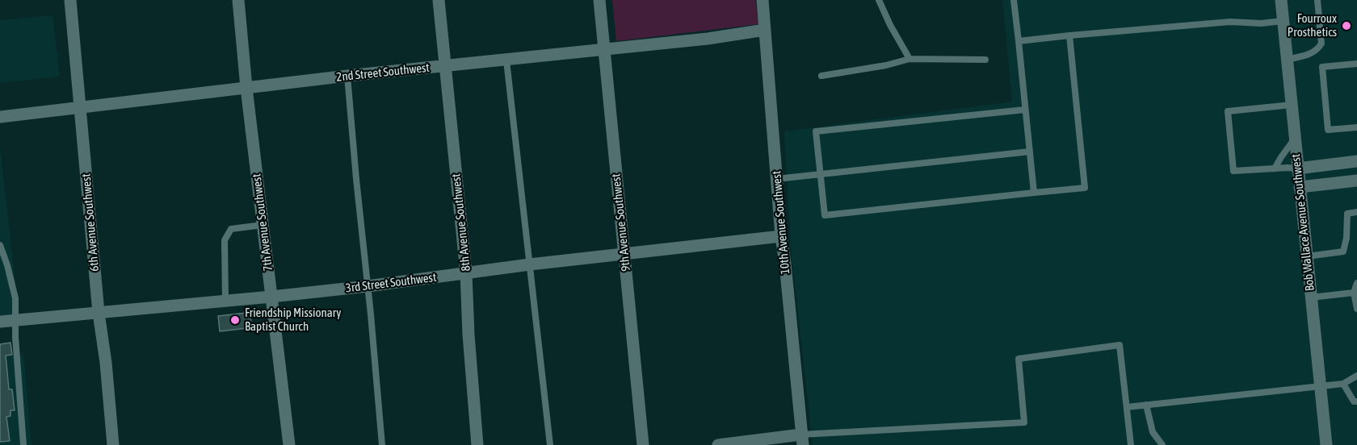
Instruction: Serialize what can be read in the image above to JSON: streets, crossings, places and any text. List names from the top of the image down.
{
  "streets": {
    "street": [
      "2nd Street Southwest",
      "6th Avenue Southwest",
      "7th Avenue Southwest",
      "8th Avenue Southwest",
      "9th Avenue Southwest",
      "10th Avenue Southwest",
      "Bob Wallace Avenue Southwest",
      "3rd Street Southwest"
    ]
  },
  "crossings": [
    ["2nd Street Southwest", "6th Avenue Southwest"],
    ["2nd Street Southwest", "7th Avenue Southwest"],
    ["2nd Street Southwest", "8th Avenue Southwest"],
    ["2nd Street Southwest", "9th Avenue Southwest"],
    ["2nd Street Southwest", "10th Avenue Southwest"],
    ["6th Avenue Southwest", "3rd Street Southwest"],
    ["7th Avenue Southwest", "3rd Street Southwest"],
    ["8th Avenue Southwest", "3rd Street Southwest"],
    ["9th Avenue Southwest", "3rd Street Southwest"],
    ["10th Avenue Southwest", "3rd Street Southwest"]
  ],
  "places": ["Fourroux Prosthetics", "Friendship Missionary Baptist Church"]
}
